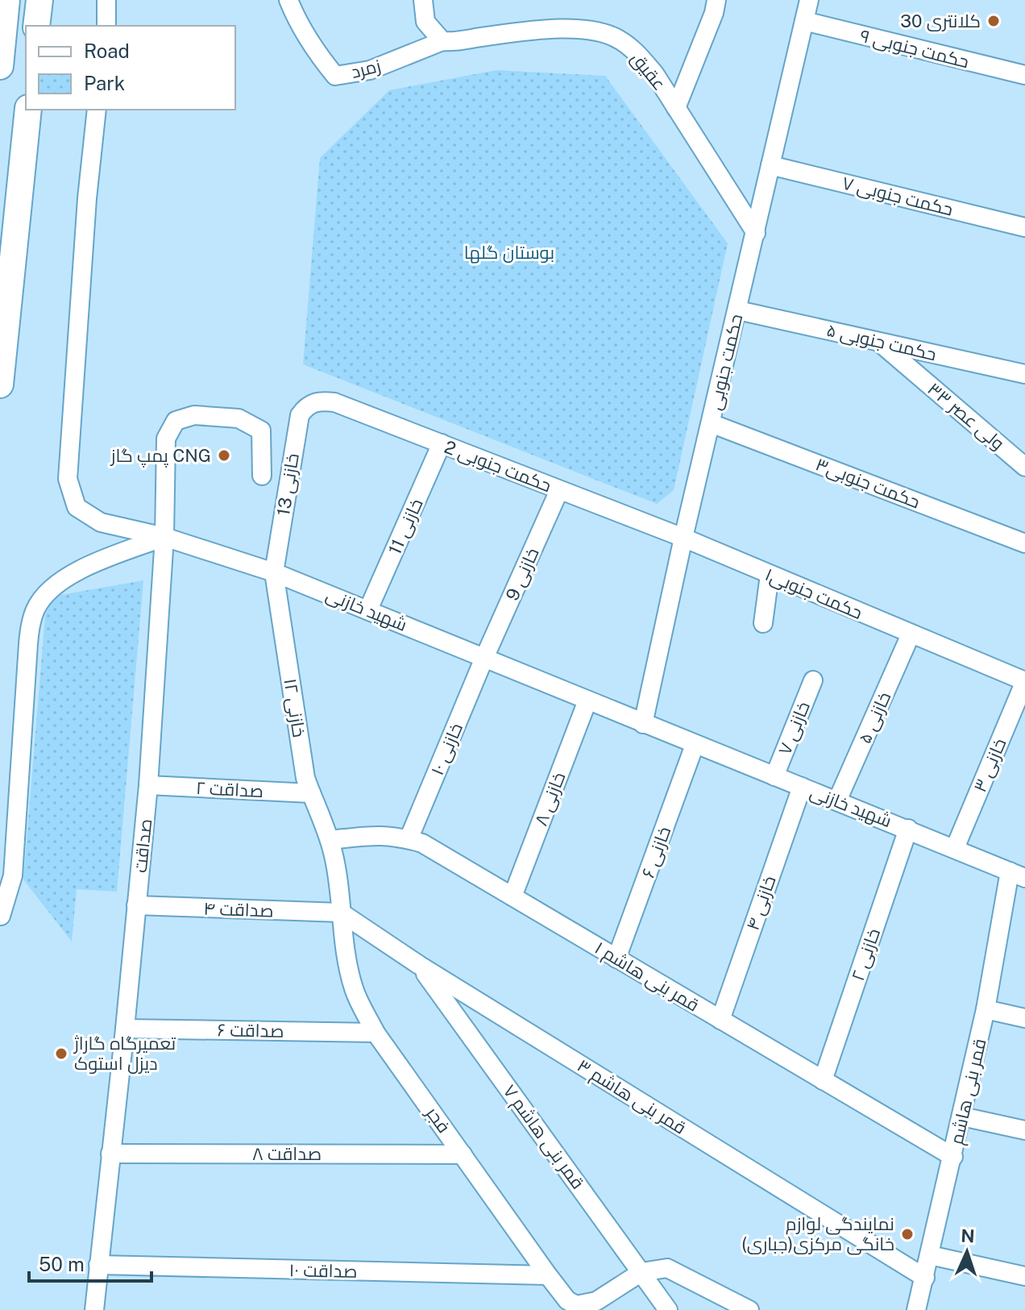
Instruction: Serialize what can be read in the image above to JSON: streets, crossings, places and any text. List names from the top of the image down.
{
  "streets": {
    "street": [
      "حکمت جنوبی ۹",
      "زمرد",
      "عقیق",
      "حکمت جنوبی ۷",
      "حکمت جنوبی ۵",
      "حکمت جنوبی",
      "ولی عصر ۳۳",
      "حکمت جنوبی 2",
      "حکمت جنوبی۳",
      "خازنی 13",
      "خازنی 11",
      "خازنی 9",
      "حکمت جنوبی۱",
      "شهید خازنی",
      "خازنی ۱۲",
      "خازنی ۵",
      "خازنی ۷",
      "خازنی ۱۰",
      "خازنی ۳",
      "صداقت ۲",
      "خازنی ۸",
      "صداقت",
      "خازنی ۶",
      "خازنی ۴",
      "صداقت ۴",
      "خازنی ۲",
      "قمر بنی هاشم ۱",
      "صداقت ۶",
      "قمر بنی هاشم",
      "قمر بنی هاشم ۳",
      "فجر",
      "قمر بنی هاشم ۷",
      "صداقت ۸",
      "صداقت ۱۰"
    ]
  },
  "crossings": [
    ["حکمت جنوبی ۹", "حکمت جنوبی"],
    ["زمرد", "عقیق"],
    ["عقیق", "حکمت جنوبی"],
    ["حکمت جنوبی ۷", "حکمت جنوبی"],
    ["حکمت جنوبی ۵", "حکمت جنوبی"],
    ["حکمت جنوبی ۵", "ولی عصر ۳۳"],
    ["حکمت جنوبی", "حکمت جنوبی 2"],
    ["حکمت جنوبی", "حکمت جنوبی۳"],
    ["حکمت جنوبی", "حکمت جنوبی۱"],
    ["حکمت جنوبی", "شهید خازنی"],
    ["حکمت جنوبی 2", "خازنی 13"],
    ["حکمت جنوبی 2", "خازنی 11"],
    ["حکمت جنوبی 2", "خازنی 9"],
    ["حکمت جنوبی 2", "حکمت جنوبی۱"],
    ["خازنی 13", "شهید خازنی"],
    ["خازنی 13", "خازنی ۱۲"],
    ["خازنی 11", "شهید خازنی"],
    ["خازنی 9", "شهید خازنی"],
    ["خازنی 9", "خازنی ۱۰"],
    ["حکمت جنوبی۱", "خازنی ۵"],
    ["حکمت جنوبی۱", "خازنی ۳"],
    ["شهید خازنی", "خازنی ۱۲"],
    ["شهید خازنی", "خازنی ۵"],
    ["شهید خازنی", "خازنی ۷"],
    ["شهید خازنی", "خازنی ۱۰"],
    ["شهید خازنی", "خازنی ۳"],
    ["شهید خازنی", "خازنی ۸"],
    ["شهید خازنی", "صداقت"],
    ["شهید خازنی", "خازنی ۶"],
    ["شهید خازنی", "خازنی ۴"],
    ["شهید خازنی", "خازنی ۲"],
    ["شهید خازنی", "قمر بنی هاشم"],
    ["خازنی ۱۲", "صداقت ۲"],
    ["خازنی ۱۲", "قمر بنی هاشم ۱"],
    ["خازنی ۱۲", "فجر"],
    ["خازنی ۱۰", "قمر بنی هاشم ۱"],
    ["صداقت ۲", "صداقت"],
    ["خازنی ۸", "قمر بنی هاشم ۱"],
    ["صداقت", "صداقت ۴"],
    ["صداقت", "صداقت ۶"],
    ["صداقت", "صداقت ۸"],
    ["صداقت", "صداقت ۱۰"],
    ["خازنی ۶", "قمر بنی هاشم ۱"],
    ["خازنی ۴", "قمر بنی هاشم ۱"],
    ["صداقت ۴", "قمر بنی هاشم ۳"],
    ["صداقت ۴", "فجر"],
    ["خازنی ۲", "قمر بنی هاشم ۱"],
    ["قمر بنی هاشم ۱", "قمر بنی هاشم"],
    ["قمر بنی هاشم ۱", "فجر"],
    ["صداقت ۶", "فجر"],
    ["قمر بنی هاشم", "قمر بنی هاشم ۳"],
    ["قمر بنی هاشم ۳", "فجر"],
    ["قمر بنی هاشم ۳", "قمر بنی هاشم ۷"],
    ["فجر", "قمر بنی هاشم ۷"],
    ["فجر", "صداقت ۸"],
    ["فجر", "صداقت ۱۰"]
  ],
  "parks": ["بوستان گلها"],
  "places": [
    "کلانتری 30",
    "پمپ گاز CNG",
    "تعمیرگاه گاراژ دیزل استوک",
    "نمایندگی لوازم خانگی مرکزی(جباری)"
  ],
  "legend": ["Road", "Park"],
  "scale_bar": "50 m",
  "north": "top"
}
